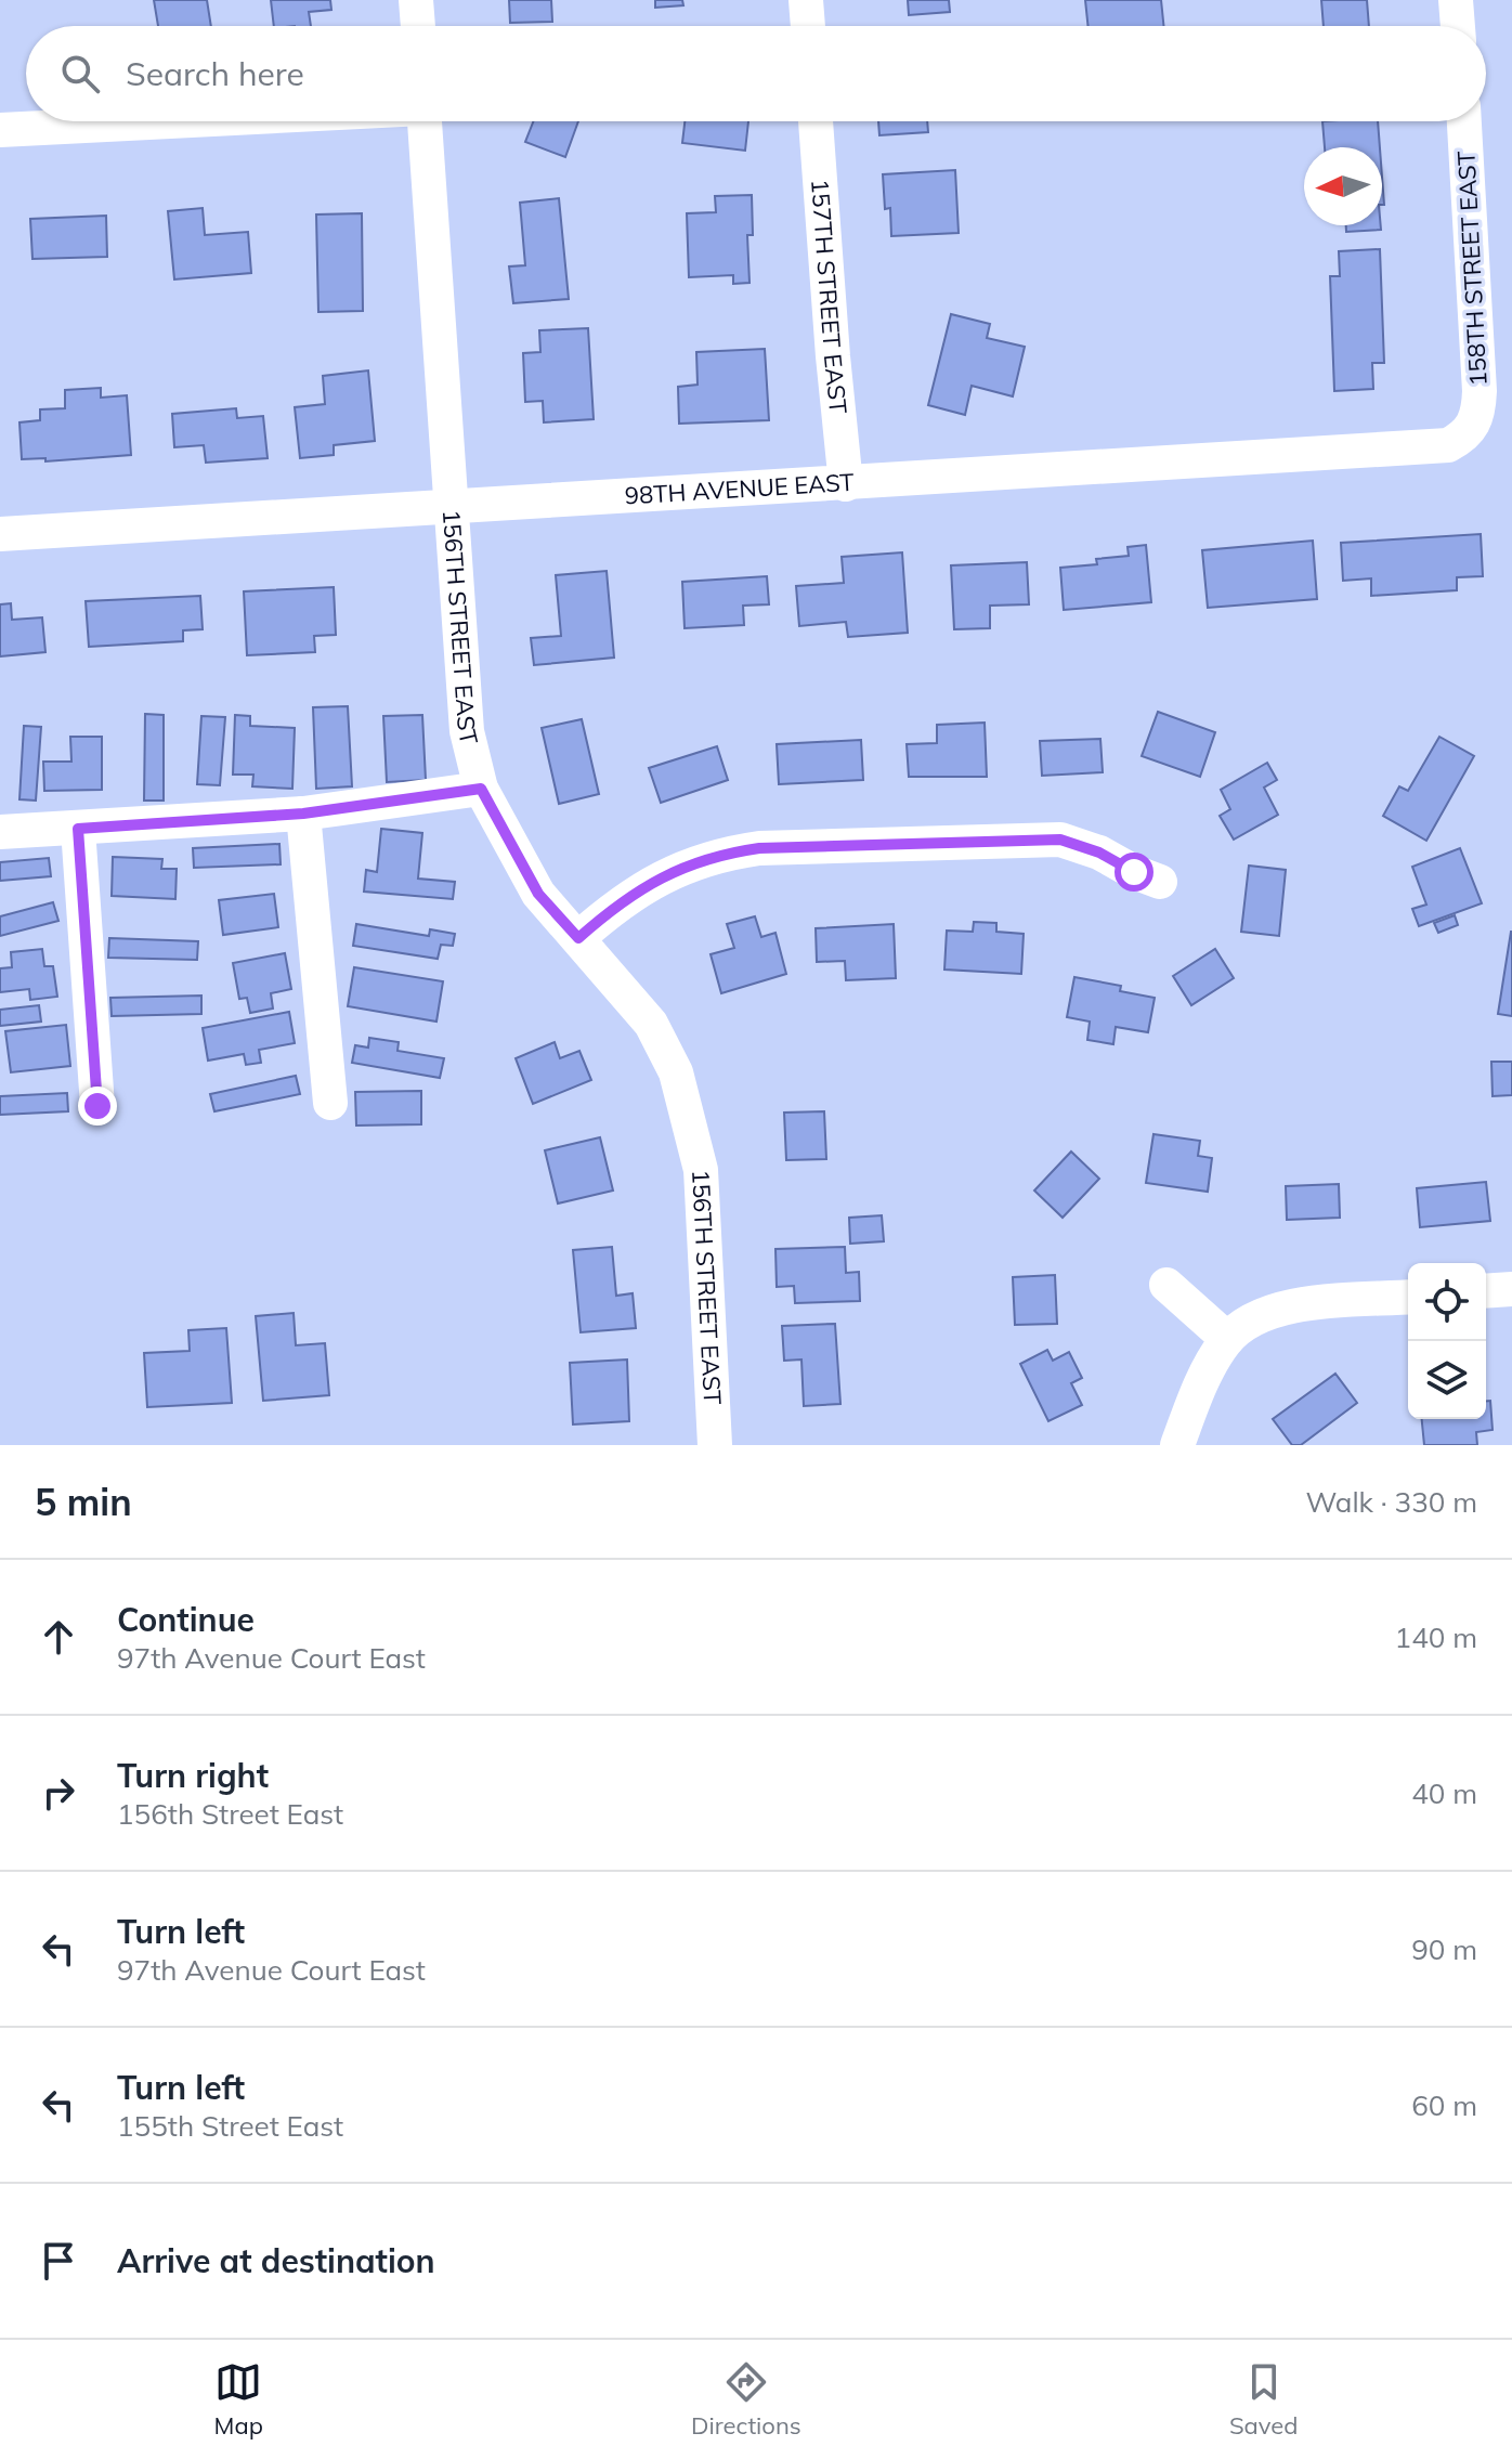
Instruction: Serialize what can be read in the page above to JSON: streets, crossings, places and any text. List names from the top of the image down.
{
  "streets": {
    "street": [
      "158TH STREET EAST",
      "157TH STREET EAST",
      "98TH AVENUE EAST",
      "156TH STREET EAST"
    ]
  },
  "crossings": [
    ["158TH STREET EAST", "98TH AVENUE EAST"],
    ["157TH STREET EAST", "98TH AVENUE EAST"],
    ["98TH AVENUE EAST", "156TH STREET EAST"]
  ],
  "north": "left",
  "page": {
    "search": "Search here",
    "heading": ["5 min", "Walk · 330 m"],
    "list": [
      ["Continue", "97th Avenue Court East", "140 m"],
      ["Turn right", "156th Street East", "40 m"],
      ["Turn left", "97th Avenue Court East", "90 m"],
      ["Turn left", "155th Street East", "60 m"],
      "Arrive at destination"
    ],
    "nav": ["Map", "Directions", "Saved"]
  }
}
